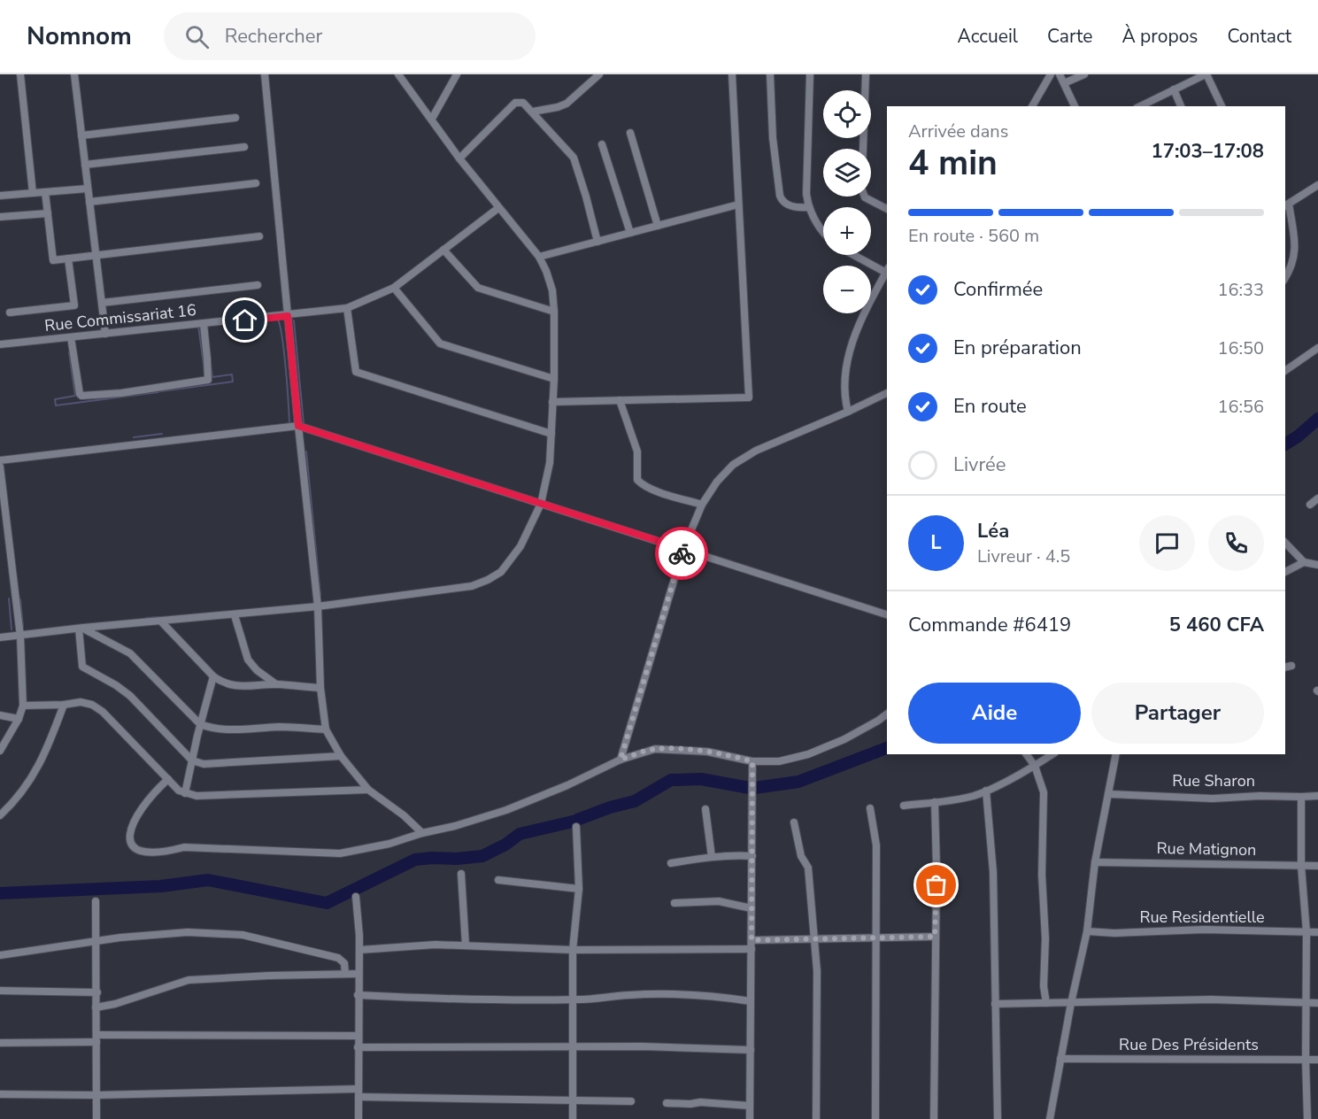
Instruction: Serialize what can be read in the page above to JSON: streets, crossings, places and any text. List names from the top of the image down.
{
  "streets": {
    "street": [
      "Rue Commissariat 16",
      "Rue Sharon",
      "Rue Matignon",
      "Rue Residentielle",
      "Rue Des Présidents"
    ]
  },
  "page": {
    "header": "Nomnom",
    "search": "Rechercher",
    "nav": [
      "Accueil",
      "Carte",
      "À propos",
      "Contact"
    ],
    "map_buttons": ["+", "−"],
    "heading": ["4 min", "Arrivée dans", "17:03–17:08"],
    "panel": [
      "Léa",
      "Livreur · 4.5",
      "Commande #6419",
      "5 460 CFA"
    ],
    "bar": "En route · 560 m",
    "list": [
      ["Confirmée", "16:33"],
      ["En préparation", "16:50"],
      ["En route", "16:56"],
      "Livrée"
    ],
    "round": "L",
    "buttons": ["Aide", "Partager"]
  }
}
